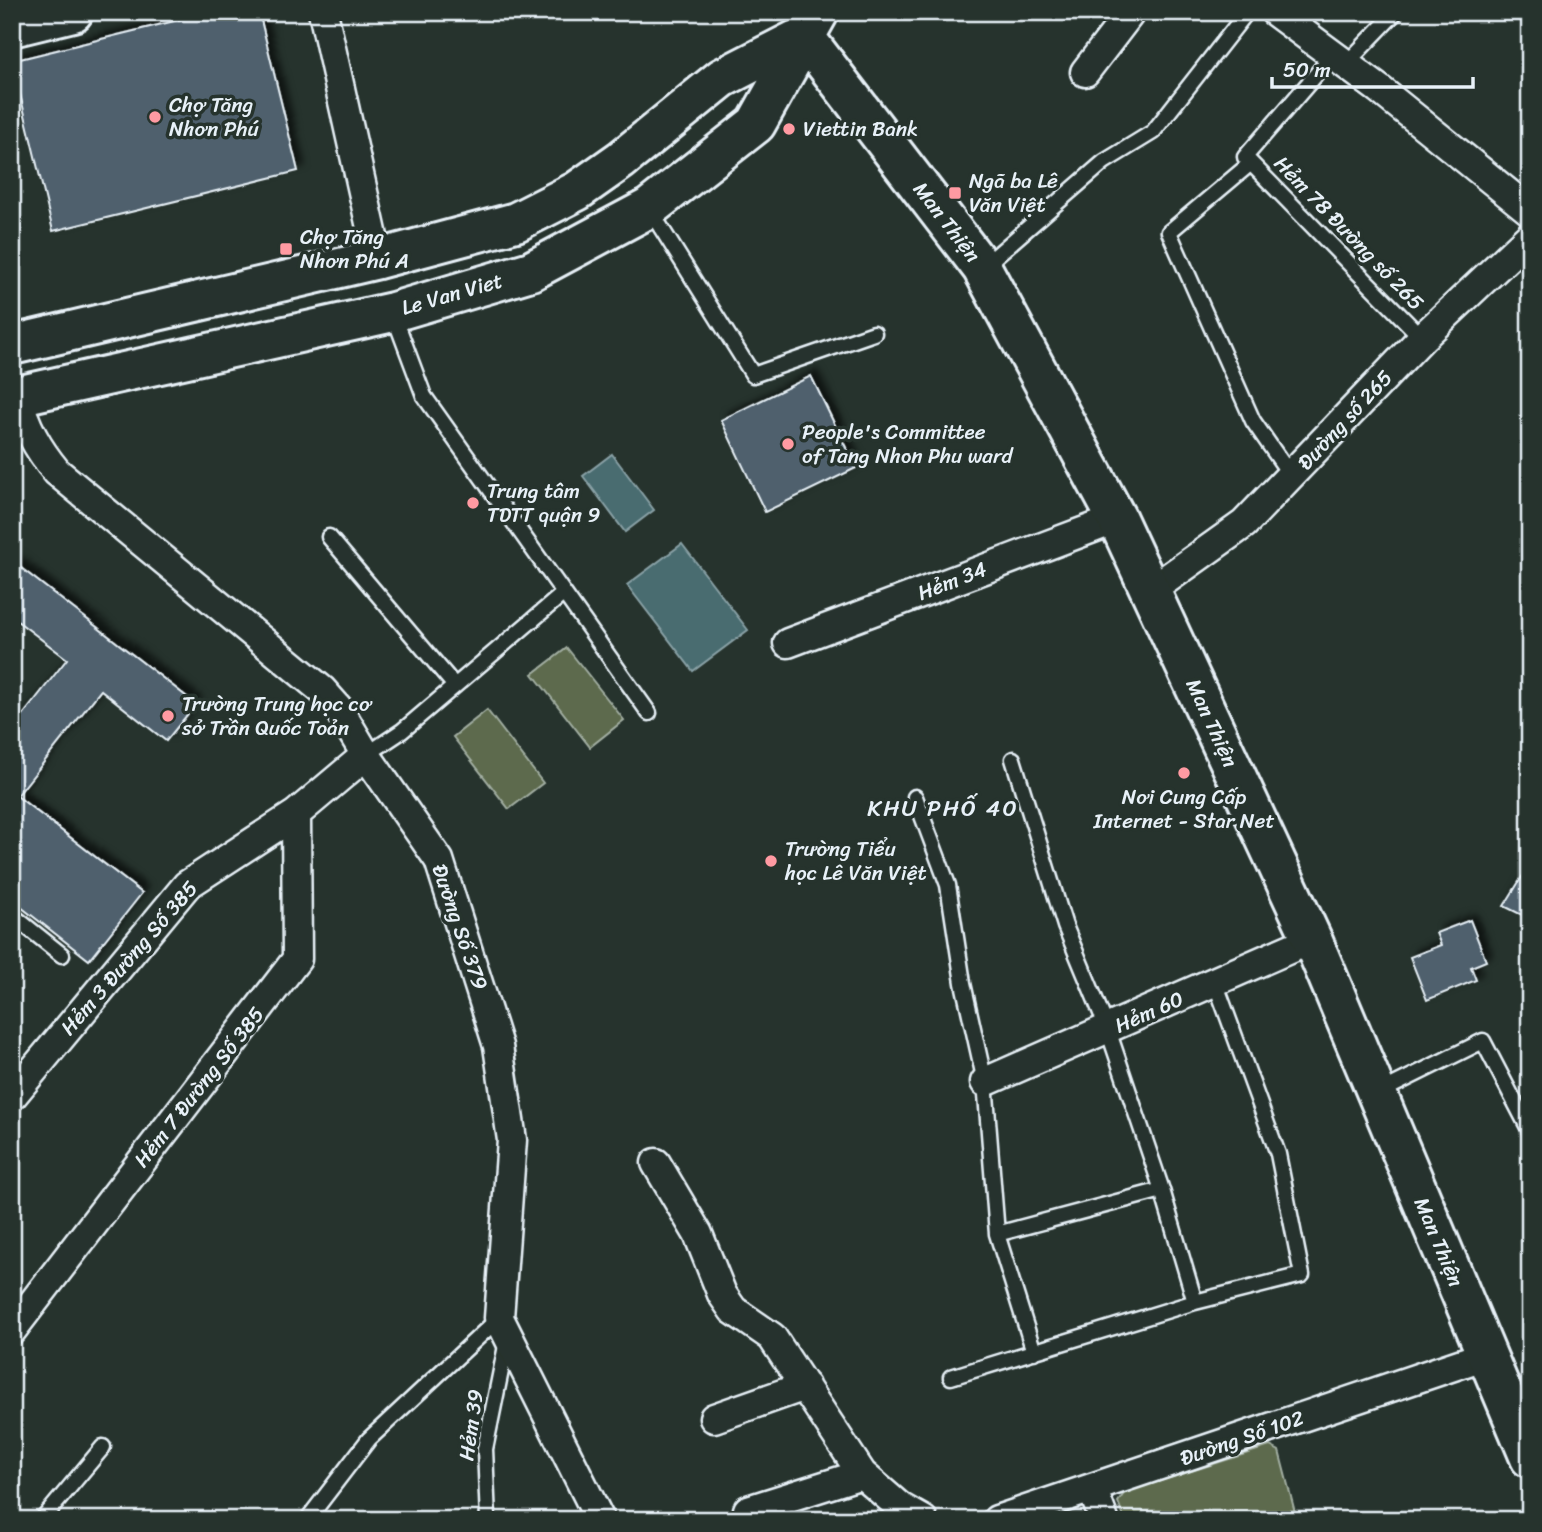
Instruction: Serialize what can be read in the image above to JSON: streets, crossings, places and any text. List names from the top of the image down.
{
  "streets": {
    "main road": ["Man Thiện", "Le Van Viet"],
    "street": [
      "Đường số 265",
      "Hẻm 34",
      "Đường Số 379",
      "Hẻm 3 Đường Số 385",
      "Hẻm 60",
      "Hẻm 7 Đường Số 385",
      "Đường Số 102"
    ],
    "lane": ["Hẻm 78 Đường số 265", "Hẻm 39"]
  },
  "crossings": [
    ["Man Thiện", "Le Van Viet"],
    ["Man Thiện", "Đường số 265"],
    ["Man Thiện", "Hẻm 34"],
    ["Man Thiện", "Hẻm 60"],
    ["Man Thiện", "Đường Số 102"],
    ["Hẻm 78 Đường số 265", "Đường số 265"],
    ["Le Van Viet", "Đường Số 379"],
    ["Đường Số 379", "Hẻm 3 Đường Số 385"],
    ["Đường Số 379", "Hẻm 39"],
    ["Hẻm 3 Đường Số 385", "Hẻm 7 Đường Số 385"]
  ],
  "districts": ["KHU PHỐ 40"],
  "places": {
    "other": [
      "Chợ Tăng Nhơn Phú",
      "Viettin Bank",
      "People's Committee of Tang Nhon Phu ward",
      "Trung tâm TDTT quận 9",
      "Trường Trung học cơ sở Trần Quốc Toản",
      "Nơi Cung Cấp Internet - Star Net",
      "Trường Tiểu học Lê Văn Việt"
    ],
    "transit": ["Ngã ba Lê Văn Việt", "Chợ Tăng Nhơn Phú A"]
  },
  "scale_bar": "50 m"
}
